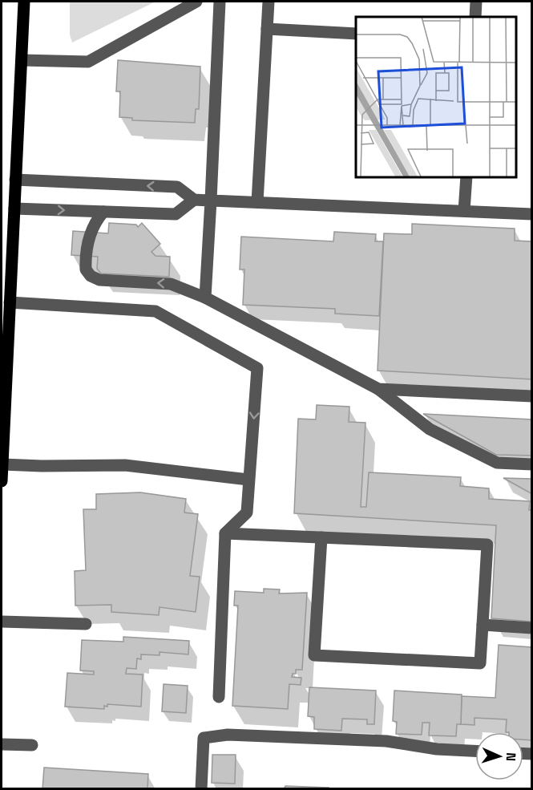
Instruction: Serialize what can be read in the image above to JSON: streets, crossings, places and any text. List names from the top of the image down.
{
  "north": "right"
}
